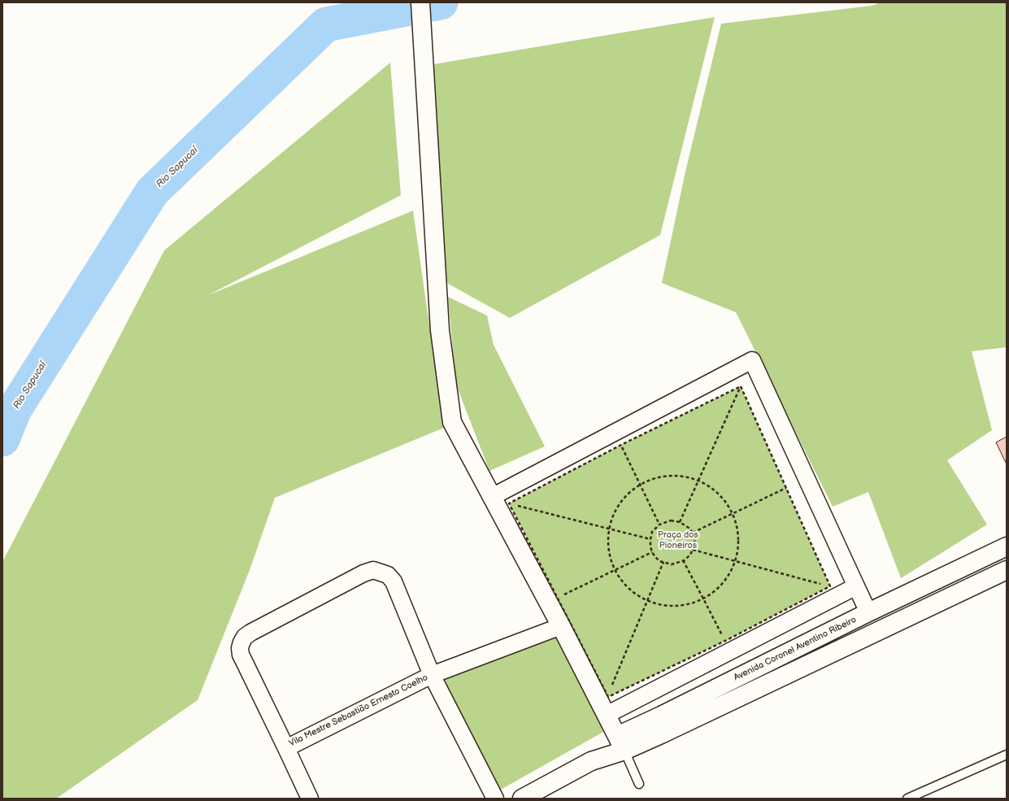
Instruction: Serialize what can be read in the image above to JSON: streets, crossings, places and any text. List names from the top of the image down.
{
  "streets": {
    "main road": ["Avenida Coronel Aventino Ribeiro"],
    "street": ["Vila Mestre Sebastião Ernesto Coelho"]
  },
  "water": ["Rio Sapucaí"],
  "parks": ["Praça dos Pioneiros"]
}
